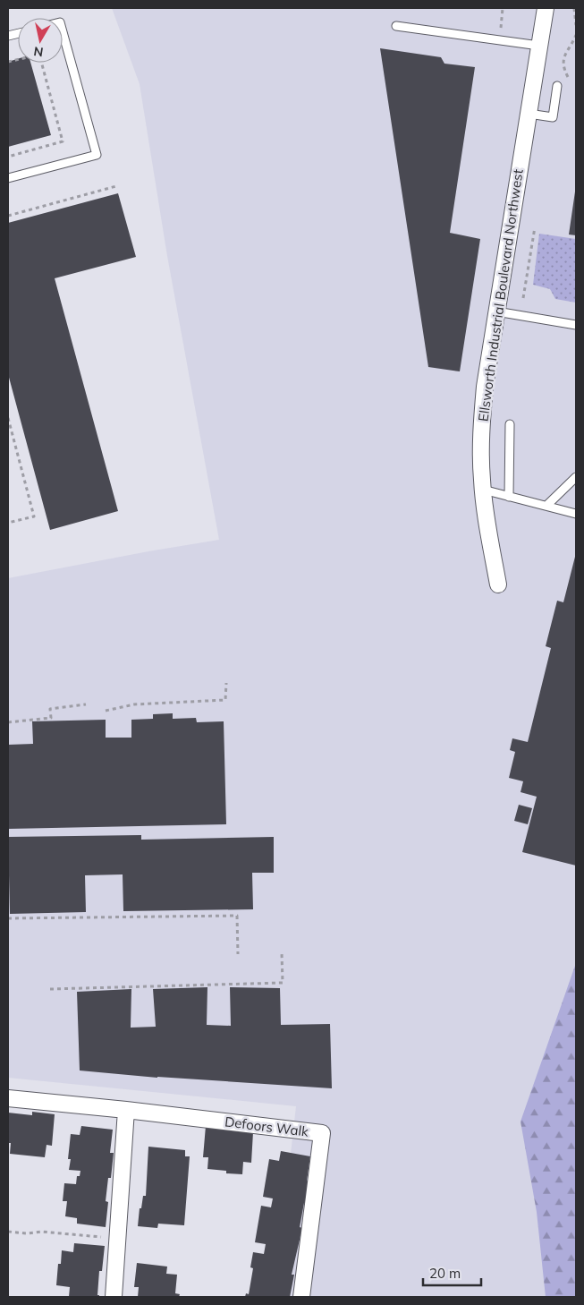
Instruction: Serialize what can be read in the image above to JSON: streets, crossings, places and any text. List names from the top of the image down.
{
  "streets": {
    "street": ["Ellsworth Industrial Boulevard Northwest", "Defoors Walk"]
  },
  "scale_bar": "20 m",
  "north": "bottom"
}
